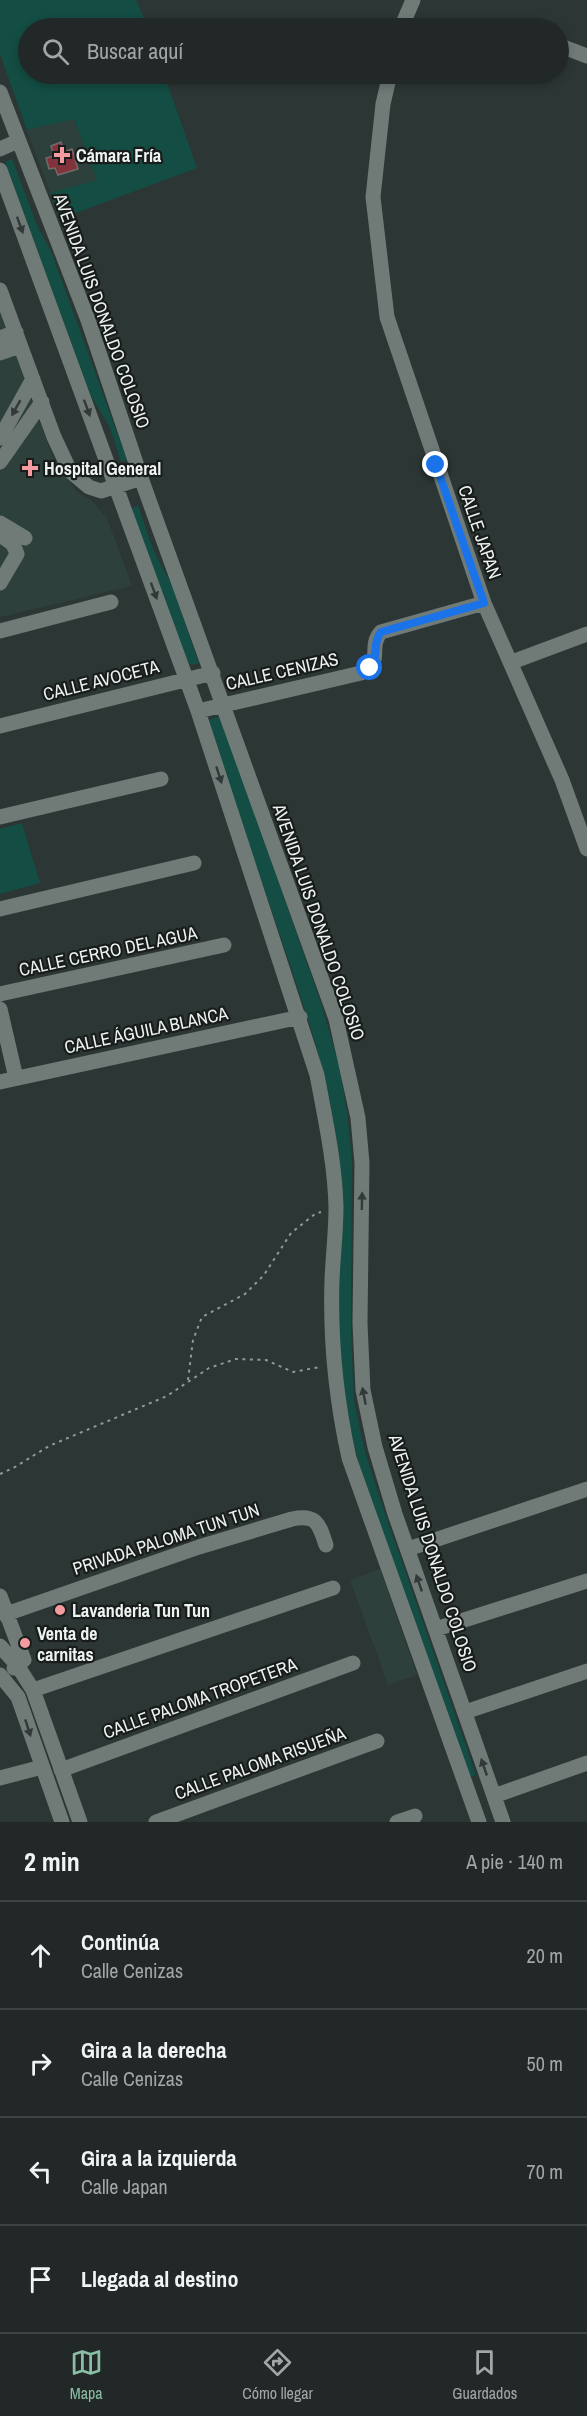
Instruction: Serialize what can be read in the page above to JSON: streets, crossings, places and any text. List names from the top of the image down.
{
  "streets": {
    "street": [
      "AVENIDA LUIS DONALDO COLOSIO",
      "CALLE JAPAN",
      "CALLE CENIZAS",
      "CALLE AVOCETA",
      "CALLE CERRO DEL AGUA",
      "CALLE ÁGUILA BLANCA",
      "PRIVADA PALOMA TUN TUN",
      "CALLE PALOMA TROPETERA",
      "CALLE PALOMA RISUEÑA"
    ]
  },
  "crossings": [
    ["AVENIDA LUIS DONALDO COLOSIO", "CALLE CENIZAS"],
    ["AVENIDA LUIS DONALDO COLOSIO", "CALLE AVOCETA"],
    ["CALLE JAPAN", "CALLE CENIZAS"]
  ],
  "places": {
    "health": ["Cámara Fría", "Hospital General"],
    "other": ["Lavanderia Tun Tun", "Venta de carnitas"]
  },
  "page": {
    "search": "Buscar aquí",
    "heading": ["2 min", "A pie · 140 m"],
    "list": [
      ["Continúa", "Calle Cenizas", "20 m"],
      ["Gira a la derecha", "Calle Cenizas", "50 m"],
      ["Gira a la izquierda", "Calle Japan", "70 m"],
      "Llegada al destino"
    ],
    "nav": ["Mapa", "Cómo llegar", "Guardados"]
  }
}
